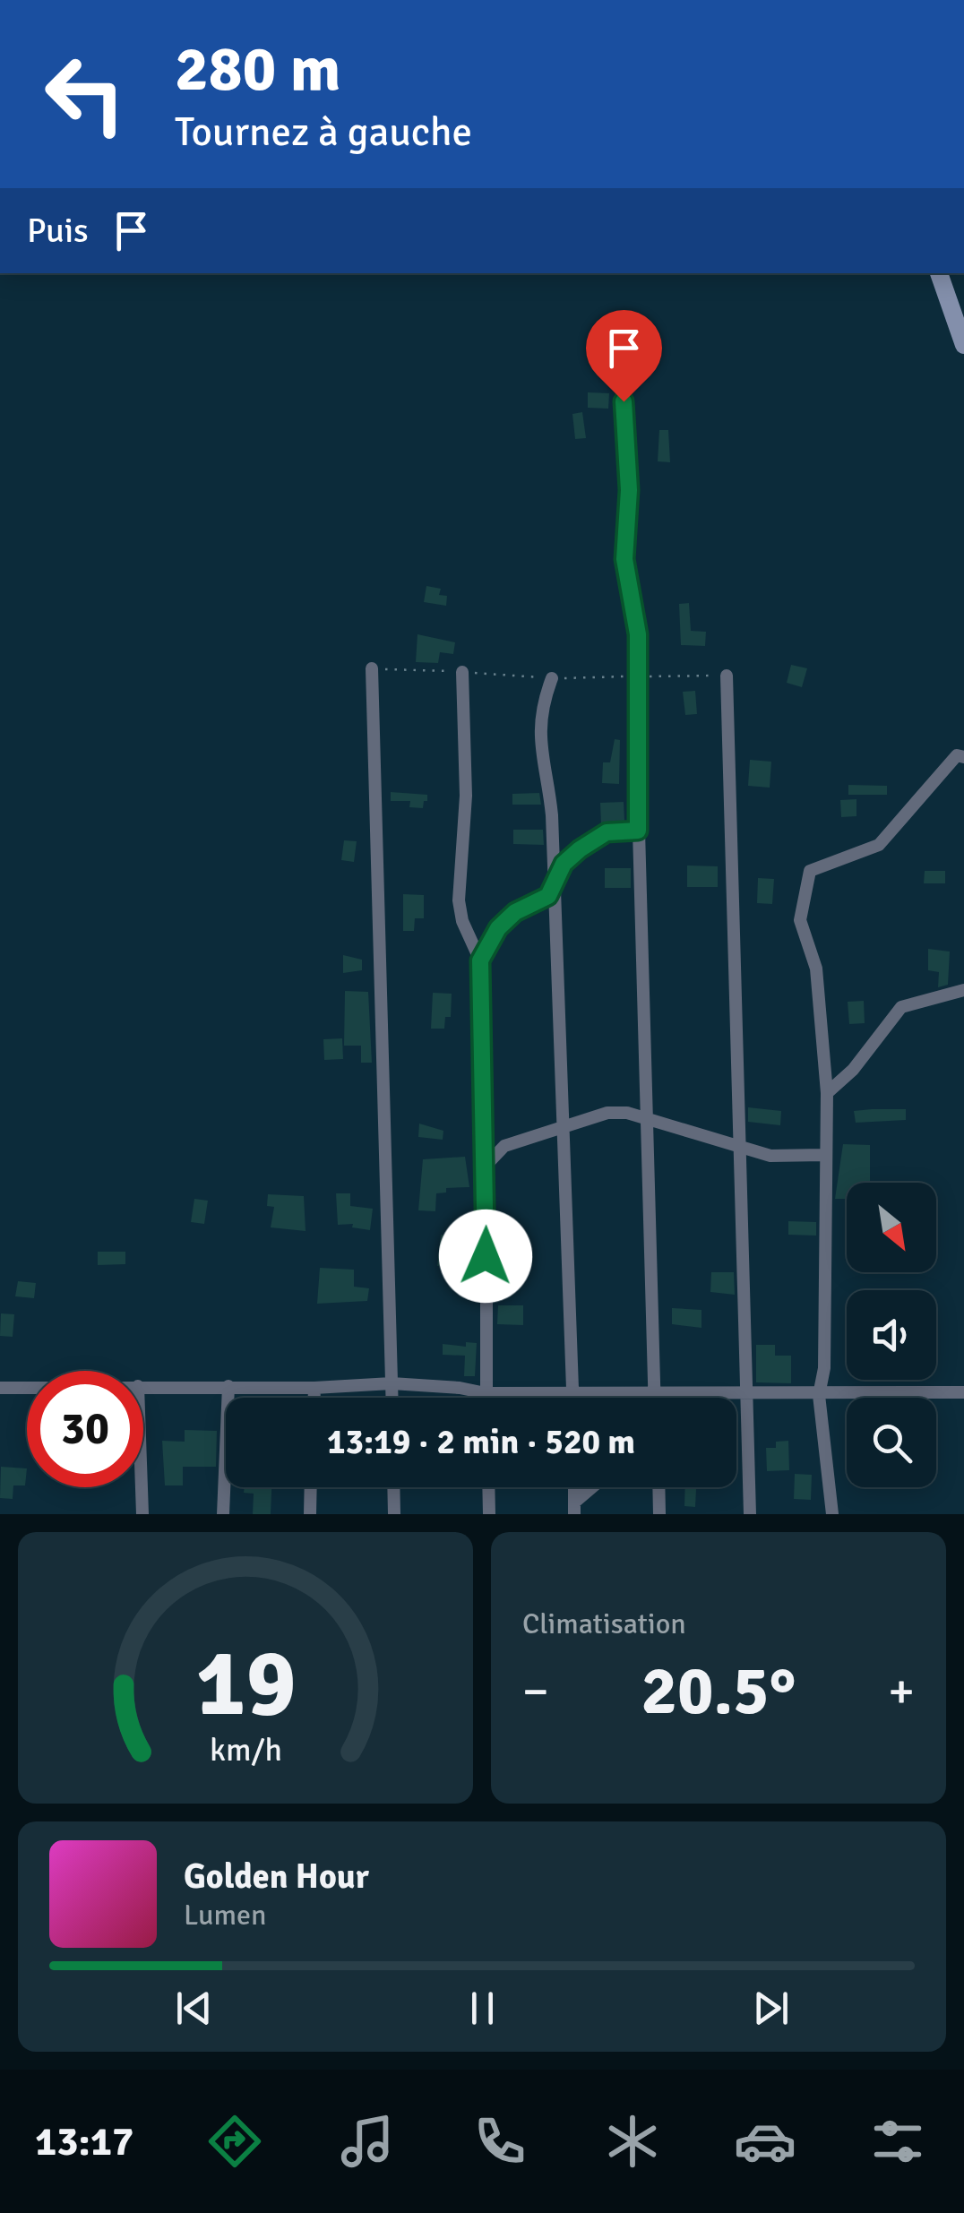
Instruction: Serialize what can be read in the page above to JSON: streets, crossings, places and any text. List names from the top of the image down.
{
  "north": "bottom right",
  "page": {
    "turn": ["280 m", "Tournez à gauche"],
    "then": "Puis",
    "limit": "30",
    "trip": "13:19 · 2 min · 520 m",
    "tile": "Climatisation",
    "heat": ["−", "20.5°", "+"],
    "song": ["Golden Hour", "Lumen"],
    "tabs": "13:17",
    "gauge": ["19", "km/h"]
  }
}
